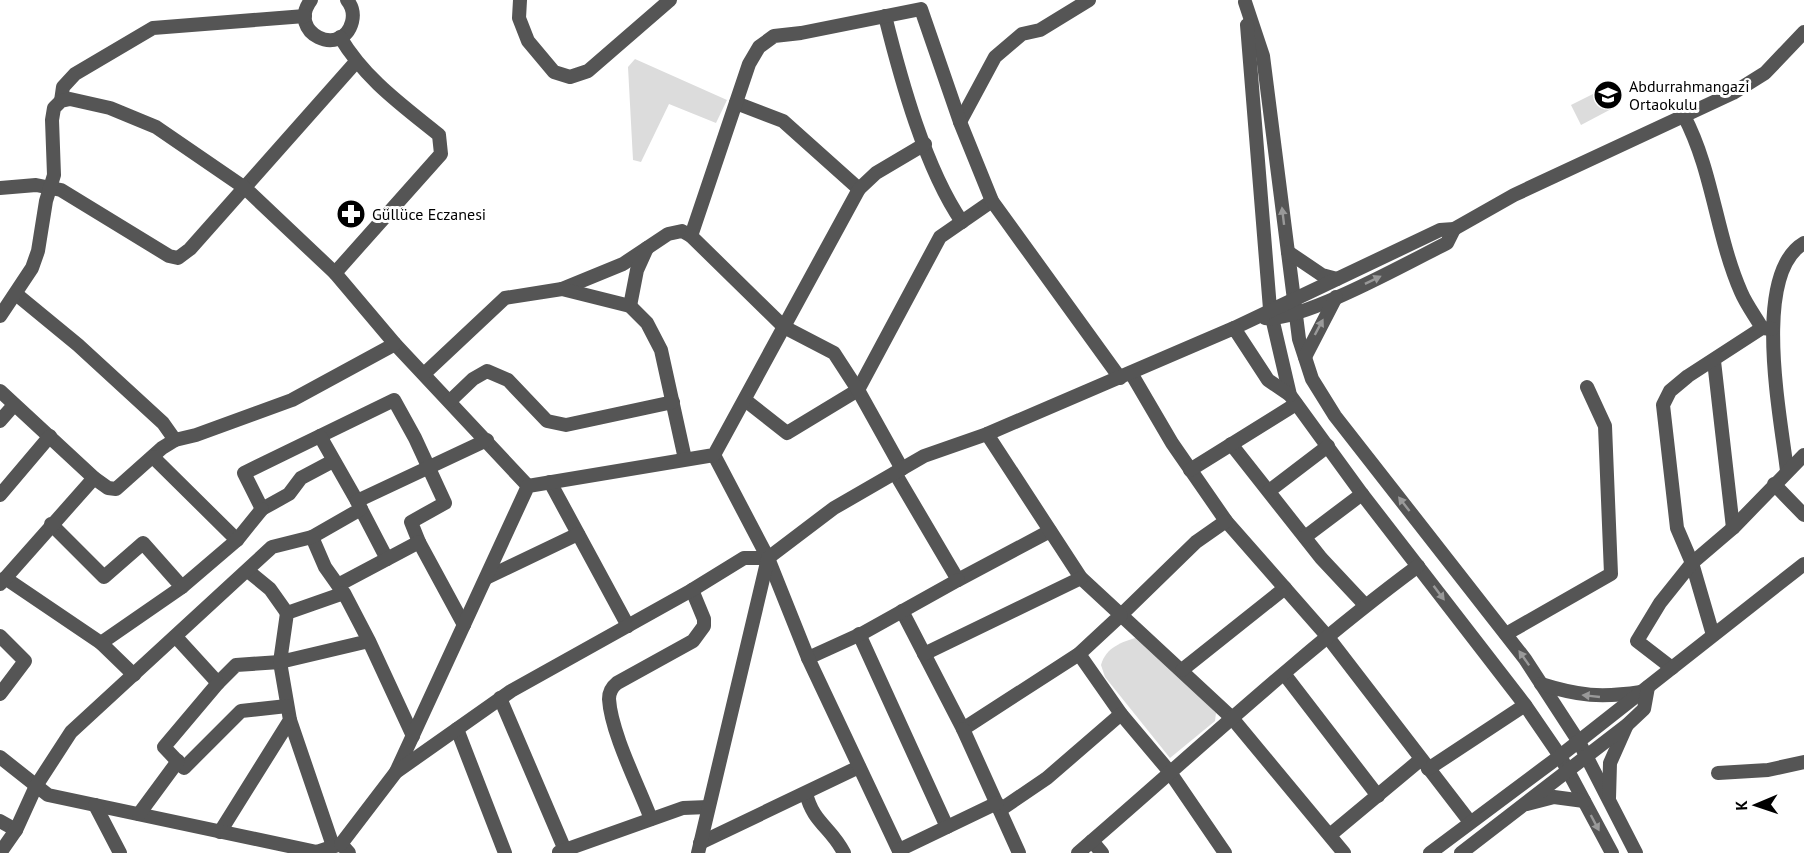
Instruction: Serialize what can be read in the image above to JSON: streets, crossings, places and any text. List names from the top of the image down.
{
  "places": {
    "school or university": ["Abdurrahmangazi Ortaokulu"],
    "pharmacy": ["Güllüce Eczanesi"]
  },
  "north": "left"
}
